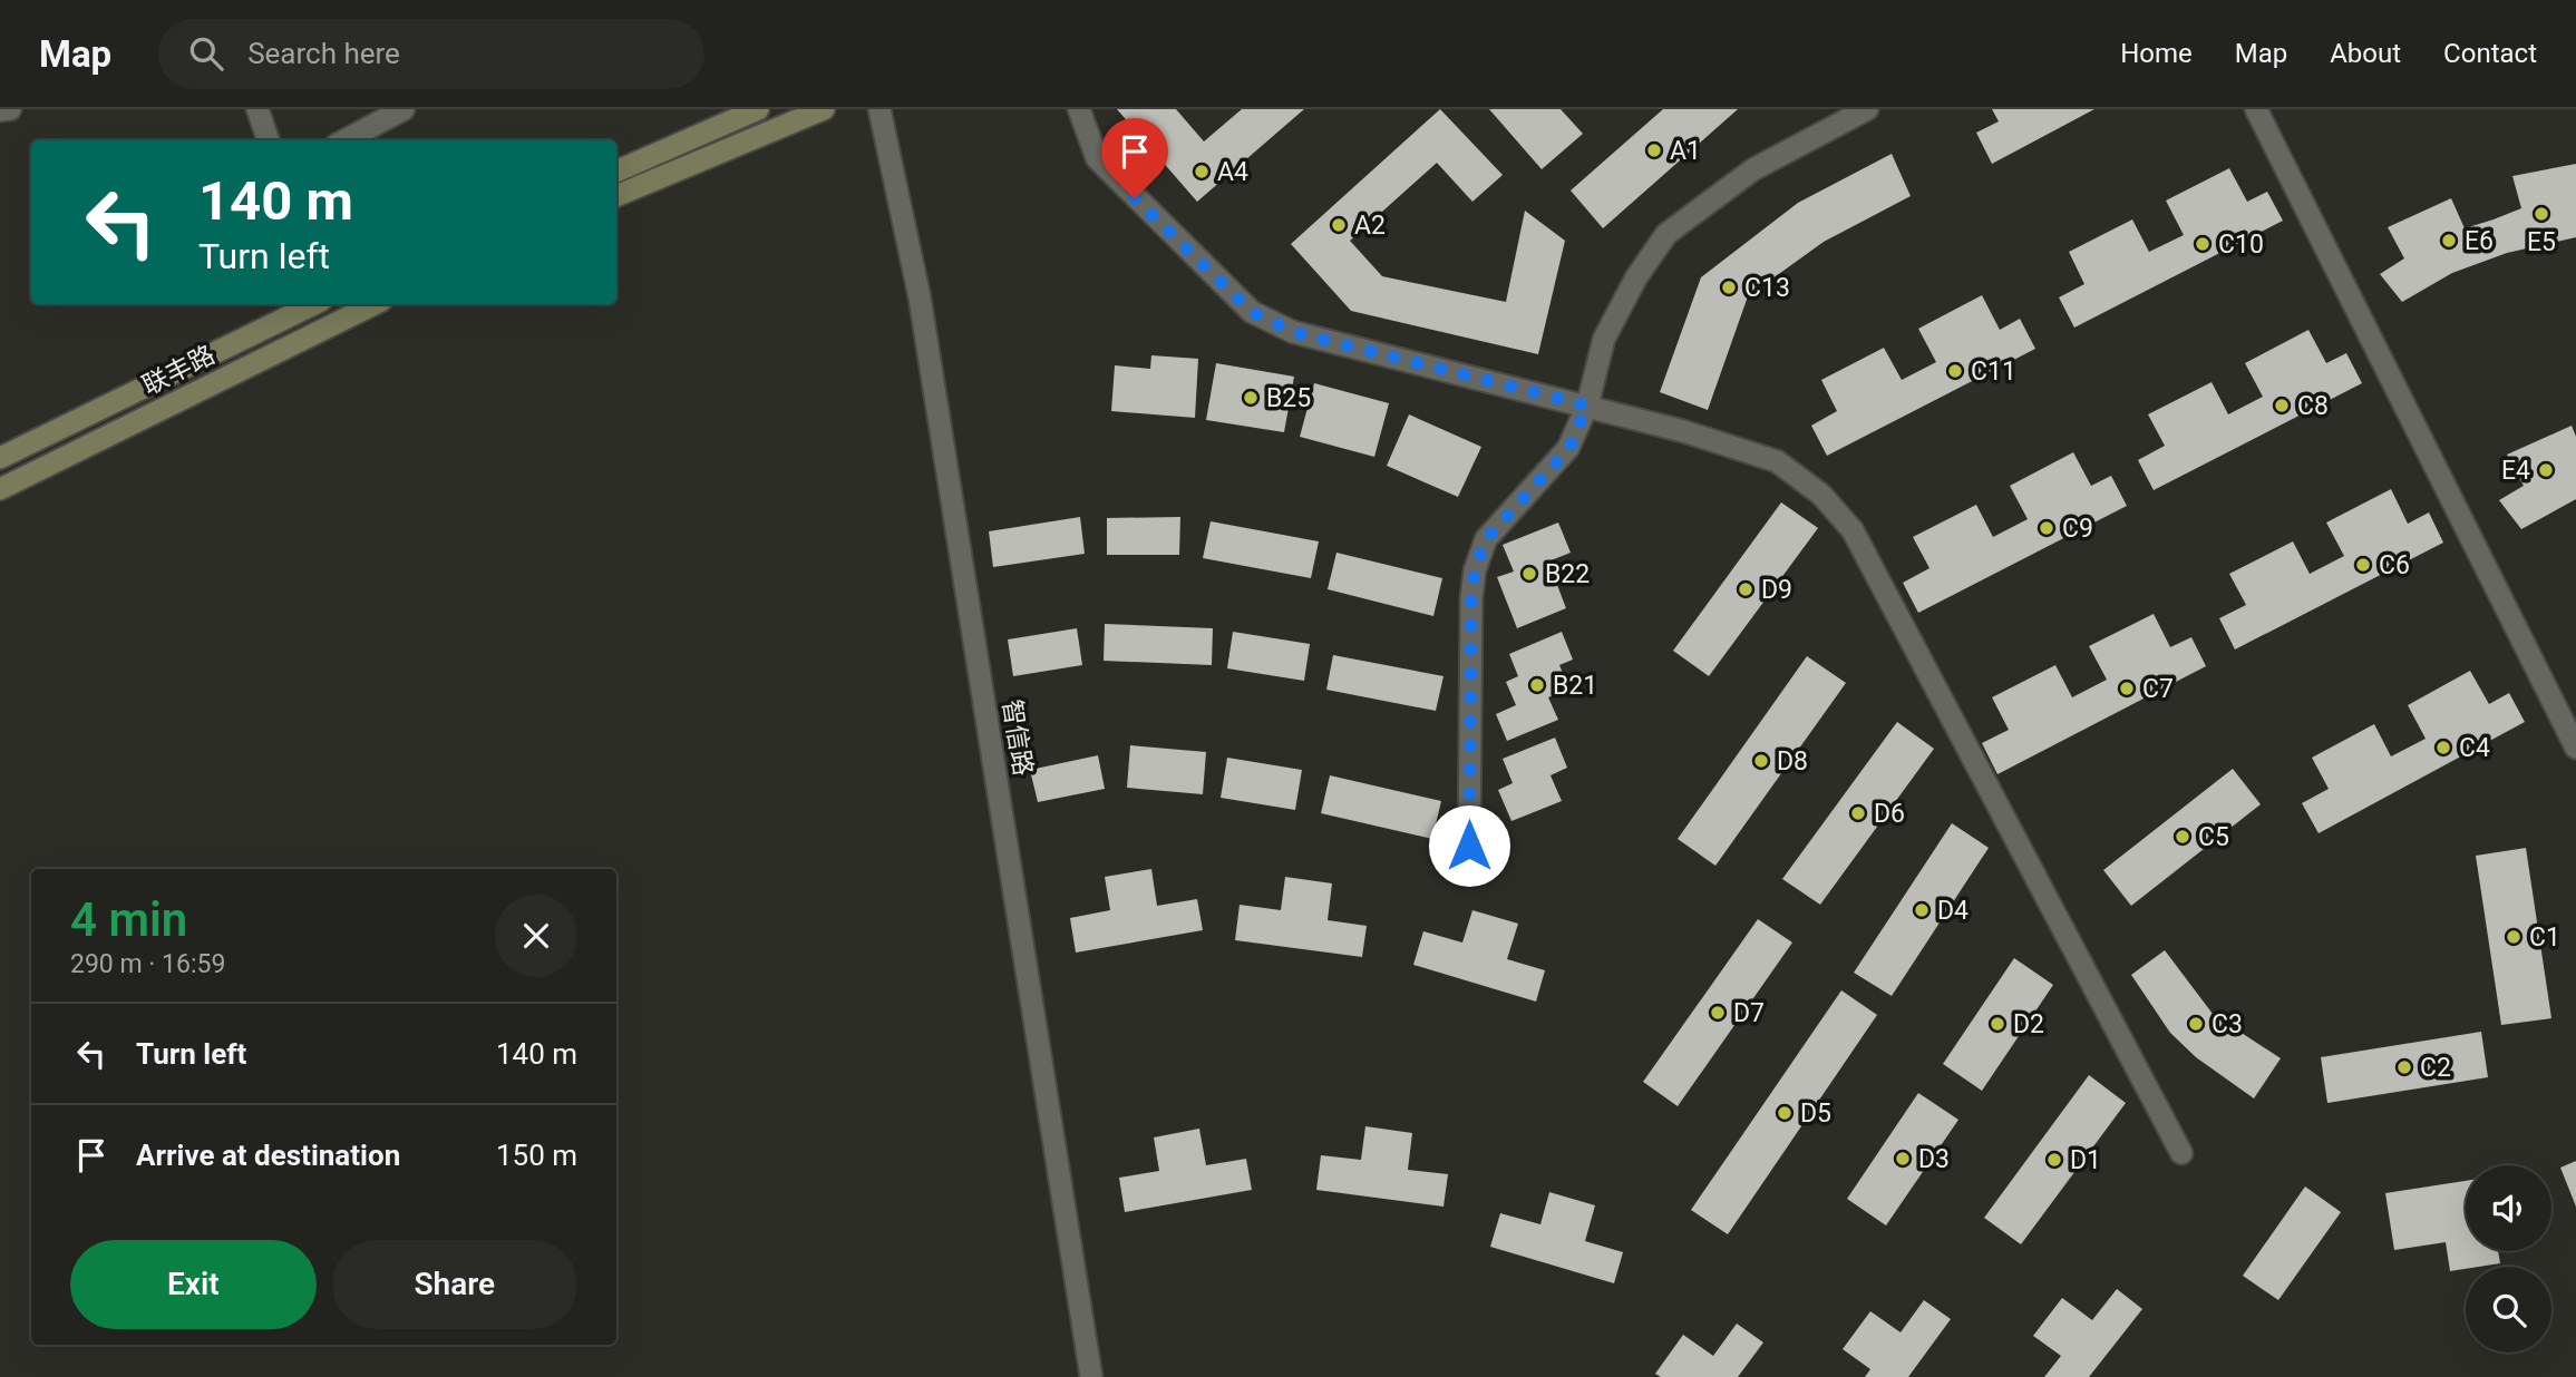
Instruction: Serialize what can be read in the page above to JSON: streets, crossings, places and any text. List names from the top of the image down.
{
  "streets": {
    "main road": ["联丰路"],
    "street": ["智信路"]
  },
  "places": [
    "A1",
    "A4",
    "E5",
    "A2",
    "E6",
    "C10",
    "C13",
    "C11",
    "B25",
    "C8",
    "E4",
    "C9",
    "C6",
    "B22",
    "D9",
    "B21",
    "C7",
    "C4",
    "D8",
    "D6",
    "C5",
    "D4",
    "C1",
    "D7",
    "D2",
    "C3",
    "C2",
    "D5",
    "D3",
    "D1"
  ],
  "page": {
    "header": "Map",
    "search": "Search here",
    "nav": [
      "Home",
      "Map",
      "About",
      "Contact"
    ],
    "turn": ["140 m", "Turn left"],
    "heading": ["4 min", "290 m · 16:59"],
    "list": [
      {
        "name": "Turn left",
        "value": "140 m"
      },
      {
        "name": "Arrive at destination",
        "value": "150 m"
      }
    ],
    "buttons": ["Exit", "Share"]
  }
}
